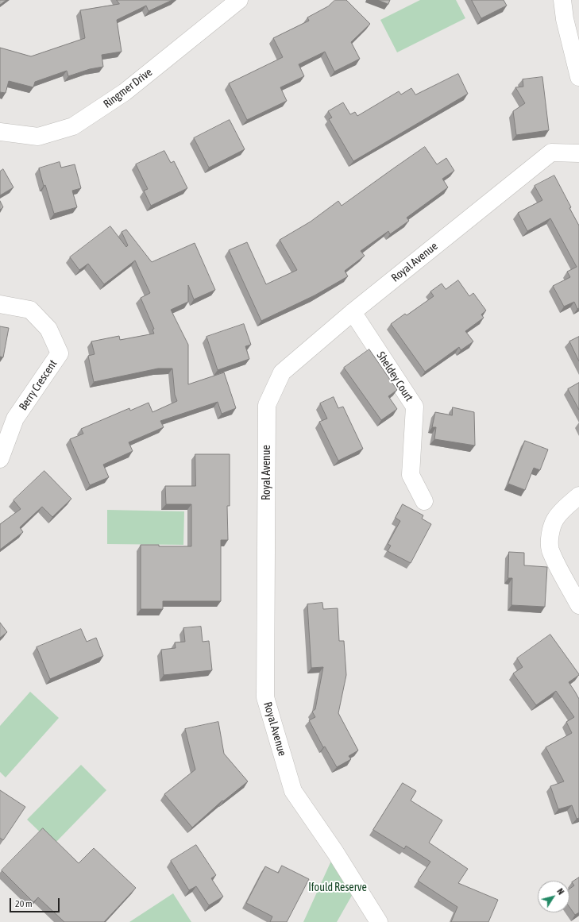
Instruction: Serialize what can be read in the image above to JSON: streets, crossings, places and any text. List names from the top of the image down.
{
  "streets": {
    "street": [
      "Ringmer Drive",
      "Royal Avenue",
      "Sheldey Court",
      "Berry Crescent"
    ]
  },
  "crossings": [
    ["Royal Avenue", "Sheldey Court"]
  ],
  "parks": ["Ifould Reserve"],
  "scale_bar": "20 m",
  "north": "top right"
}
